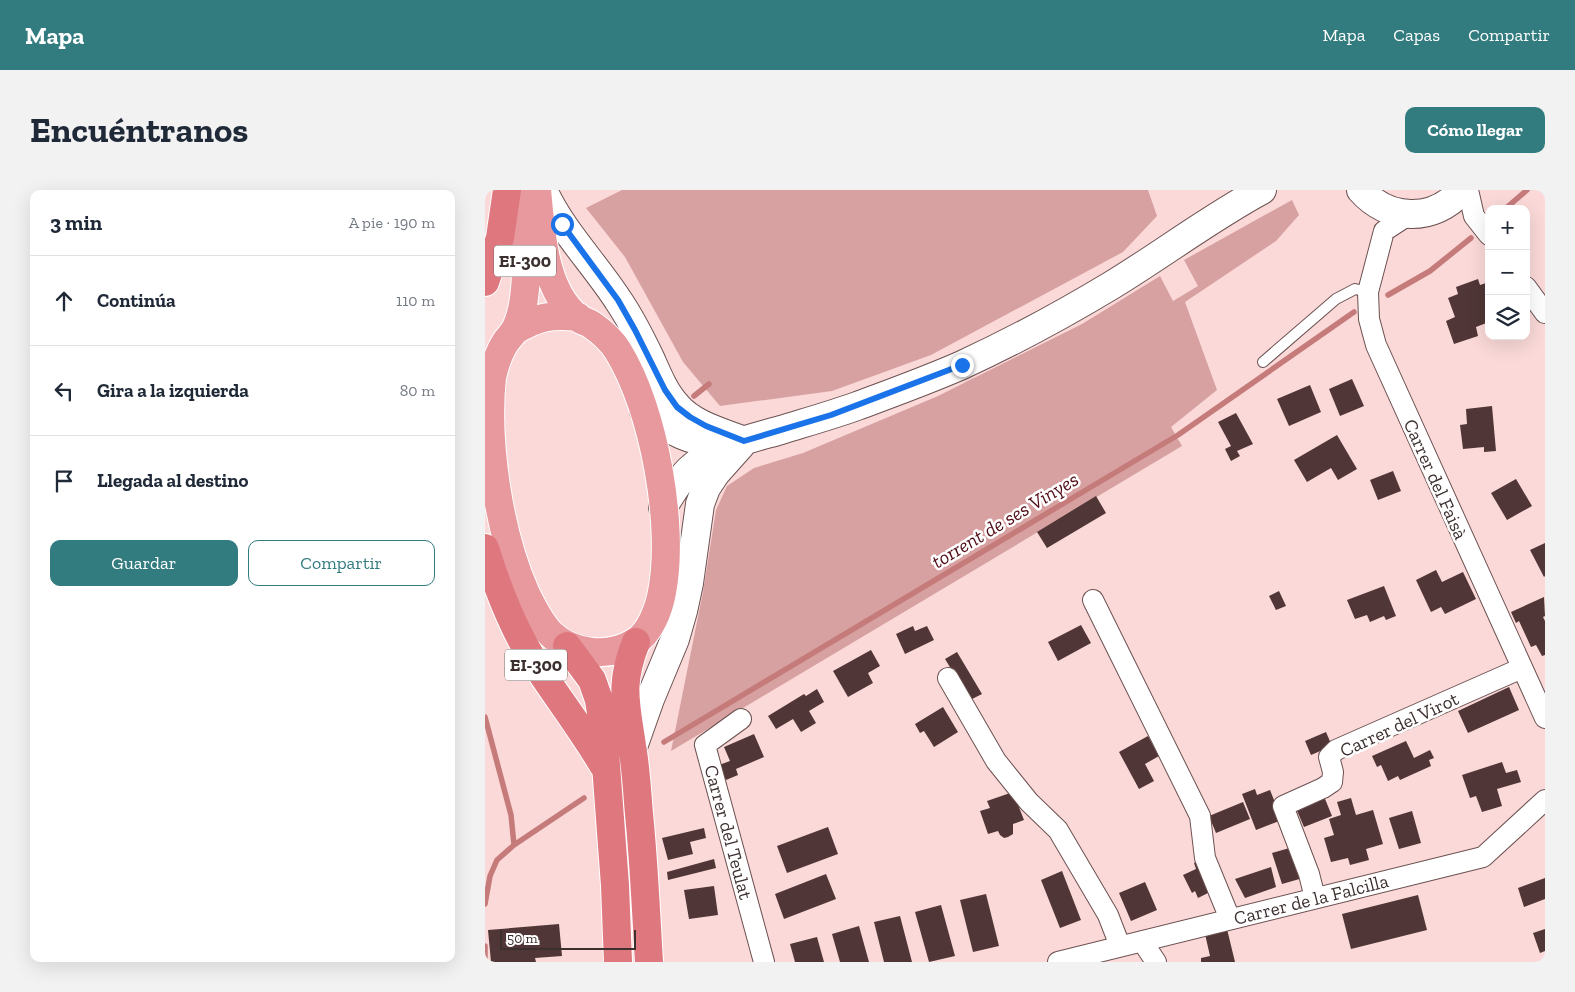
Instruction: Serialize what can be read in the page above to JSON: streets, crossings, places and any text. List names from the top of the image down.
{
  "streets": {
    "highway": ["EI-300"],
    "street": [
      "Carrer del Faisà",
      "Carrer del Virot",
      "Carrer del Teulat",
      "Carrer de la Falcilla"
    ]
  },
  "crossings": [
    ["Carrer del Faisà", "Carrer del Virot"],
    ["Carrer del Virot", "Carrer de la Falcilla"]
  ],
  "water": ["torrent de ses Vinyes"],
  "scale_bar": "50 m",
  "page": {
    "header": "Mapa",
    "nav": ["Mapa", "Capas", "Compartir"],
    "buttons": [
      "Cómo llegar",
      ["Guardar", "Compartir"]
    ],
    "title": "Encuéntranos",
    "heading": ["3 min", "A pie · 190 m"],
    "map_buttons": ["+", "−"],
    "list": [
      ["Continúa", "110 m"],
      ["Gira a la izquierda", "80 m"],
      "Llegada al destino"
    ],
    "scale": "50 m"
  }
}
